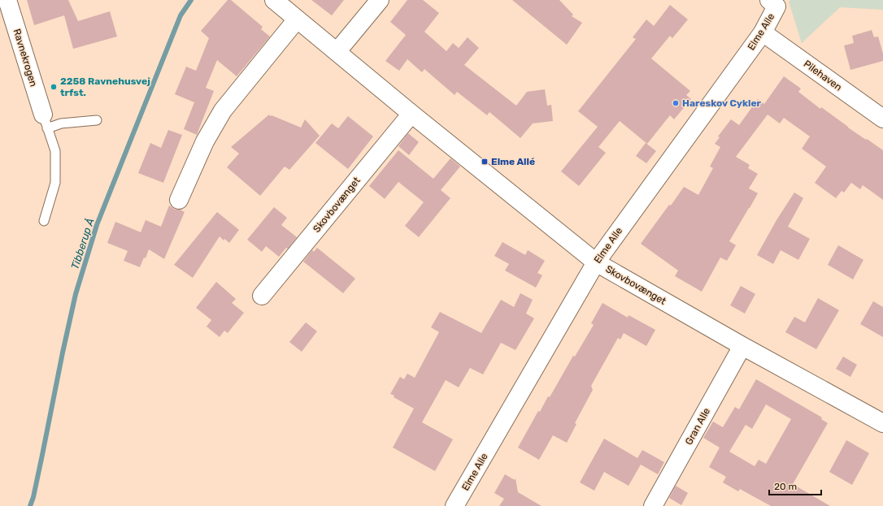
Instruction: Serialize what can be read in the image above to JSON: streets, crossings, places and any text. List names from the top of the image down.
{
  "streets": {
    "street": [
      "Elme Alle",
      "Ravnekrogen",
      "Pilehaven",
      "Skovbovænget",
      "Gran Alle"
    ]
  },
  "crossings": [
    ["Elme Alle", "Pilehaven"],
    ["Elme Alle", "Skovbovænget"],
    ["Skovbovænget", "Gran Alle"]
  ],
  "water": ["Tibberup Å"],
  "places": {
    "other": ["2258 Ravnehusvej trfst.", "Hareskov Cykler"],
    "transit": ["Elme Allé"]
  },
  "scale_bar": "20 m"
}
